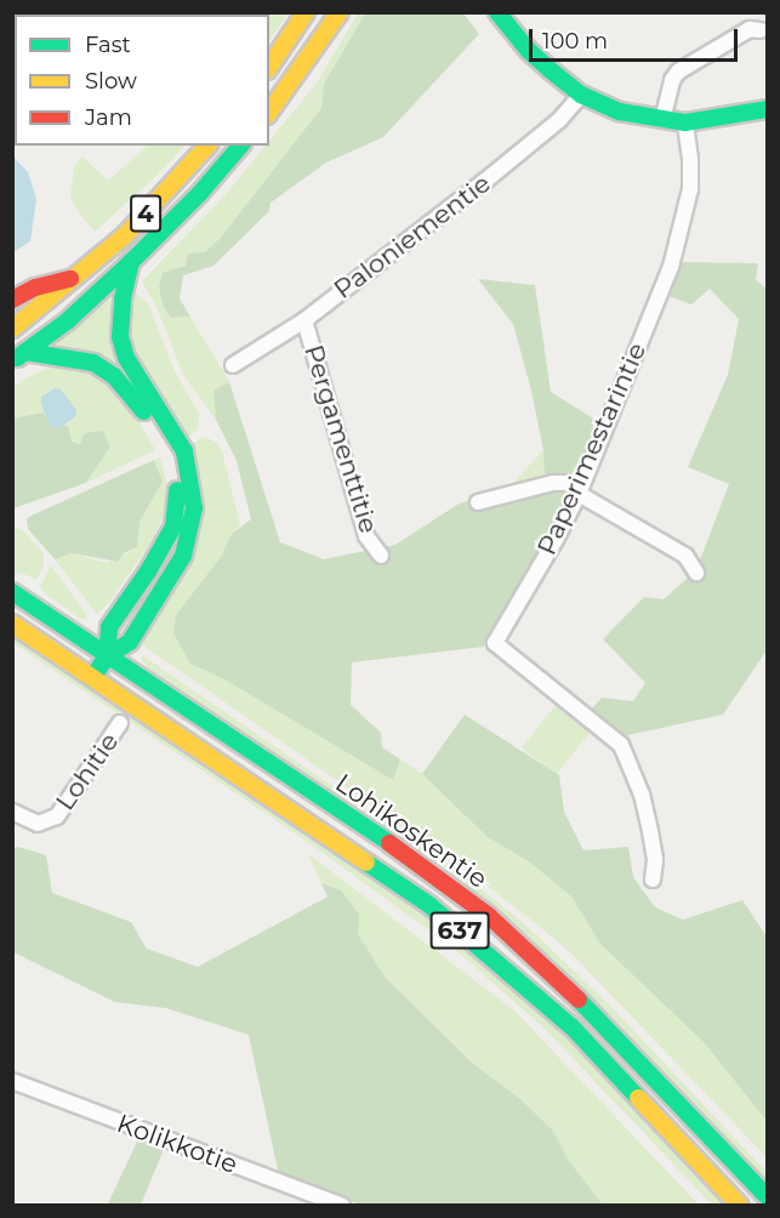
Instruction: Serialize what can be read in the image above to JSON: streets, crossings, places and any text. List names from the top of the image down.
{
  "streets": {
    "main road": ["4", "Lohikoskentie", "637"],
    "street": [
      "Paloniementie",
      "Pergamenttitie",
      "Paperimestarintie",
      "Lohitie",
      "Kolikkotie"
    ]
  },
  "crossings": [
    ["Paloniementie", "Pergamenttitie"]
  ],
  "legend": ["Fast", "Slow", "Jam"],
  "scale_bar": "100 m"
}
